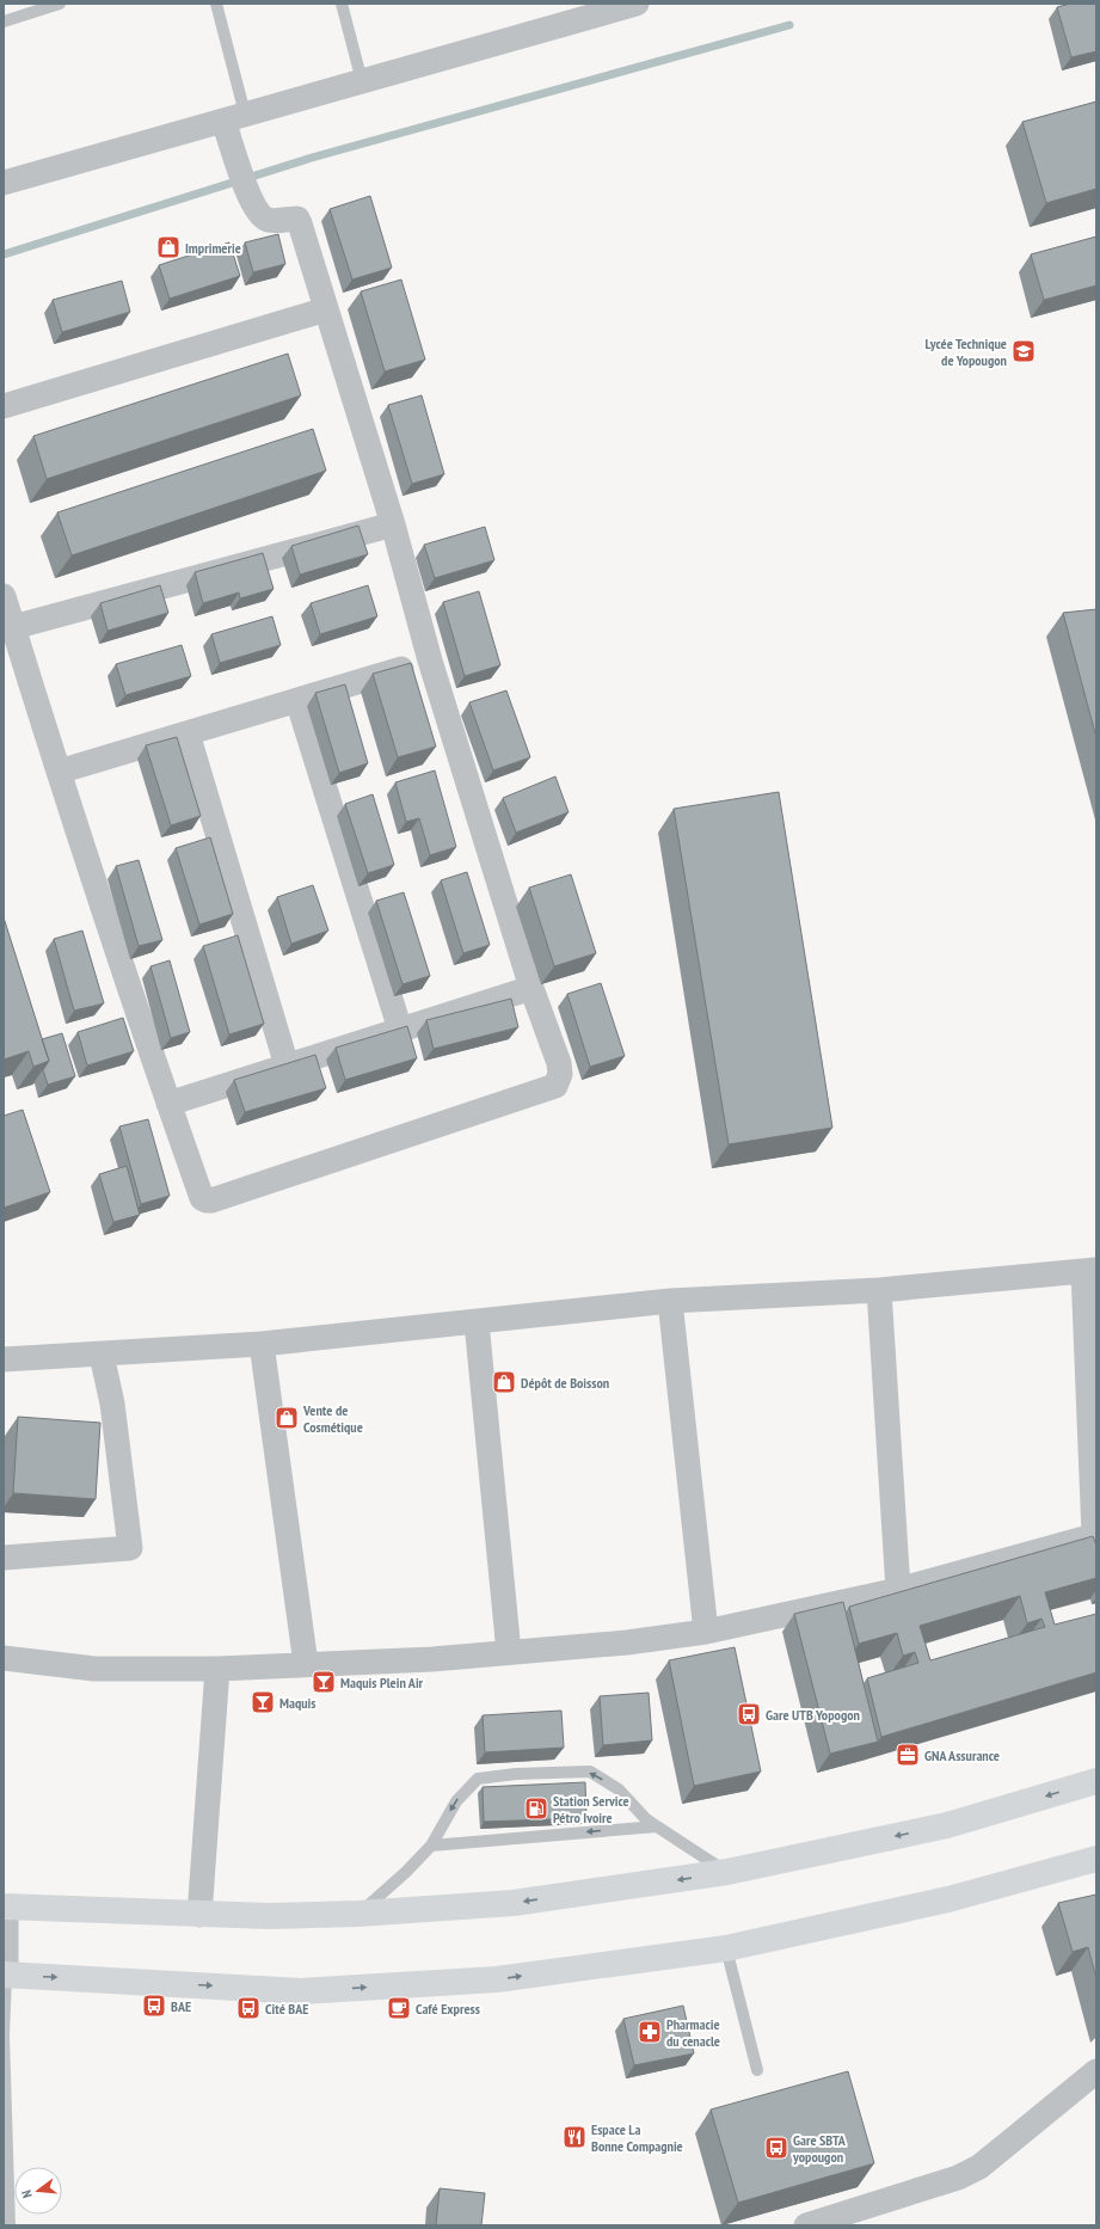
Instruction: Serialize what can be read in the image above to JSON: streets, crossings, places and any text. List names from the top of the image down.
{
  "places": {
    "shop": ["Imprimerie", "Dépôt de Boisson", "Vente de Cosmétique"],
    "school or university": ["Lycée Technique de Yopougon"],
    "bar": ["Maquis Plein Air", "Maquis"],
    "bus stop": [
      "Gare UTB Yopogon",
      "BAE",
      "Cité BAE",
      "Gare SBTA yopougon"
    ],
    "office": ["GNA Assurance"],
    "fuel station": ["Station Service Pétro Ivoire"],
    "cafe": ["Café Express"],
    "pharmacy": ["Pharmacie du cenacle"],
    "restaurant": ["Espace La Bonne Compagnie"]
  },
  "north": "left"
}
